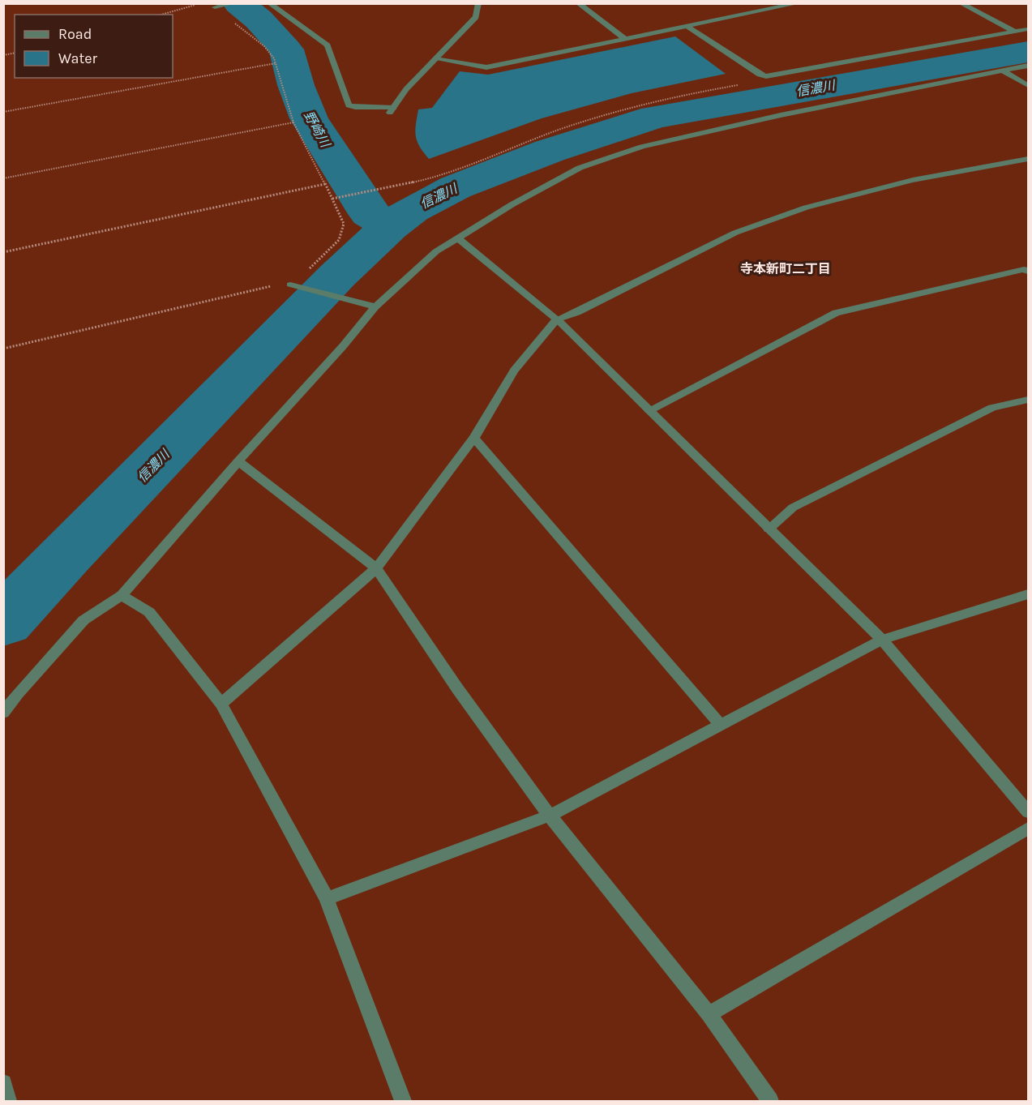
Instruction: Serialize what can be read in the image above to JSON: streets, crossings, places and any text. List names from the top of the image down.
{
  "districts": ["寺本新町二丁目"],
  "water": ["信濃川", "野崎川"],
  "legend": ["Road", "Water"]
}
